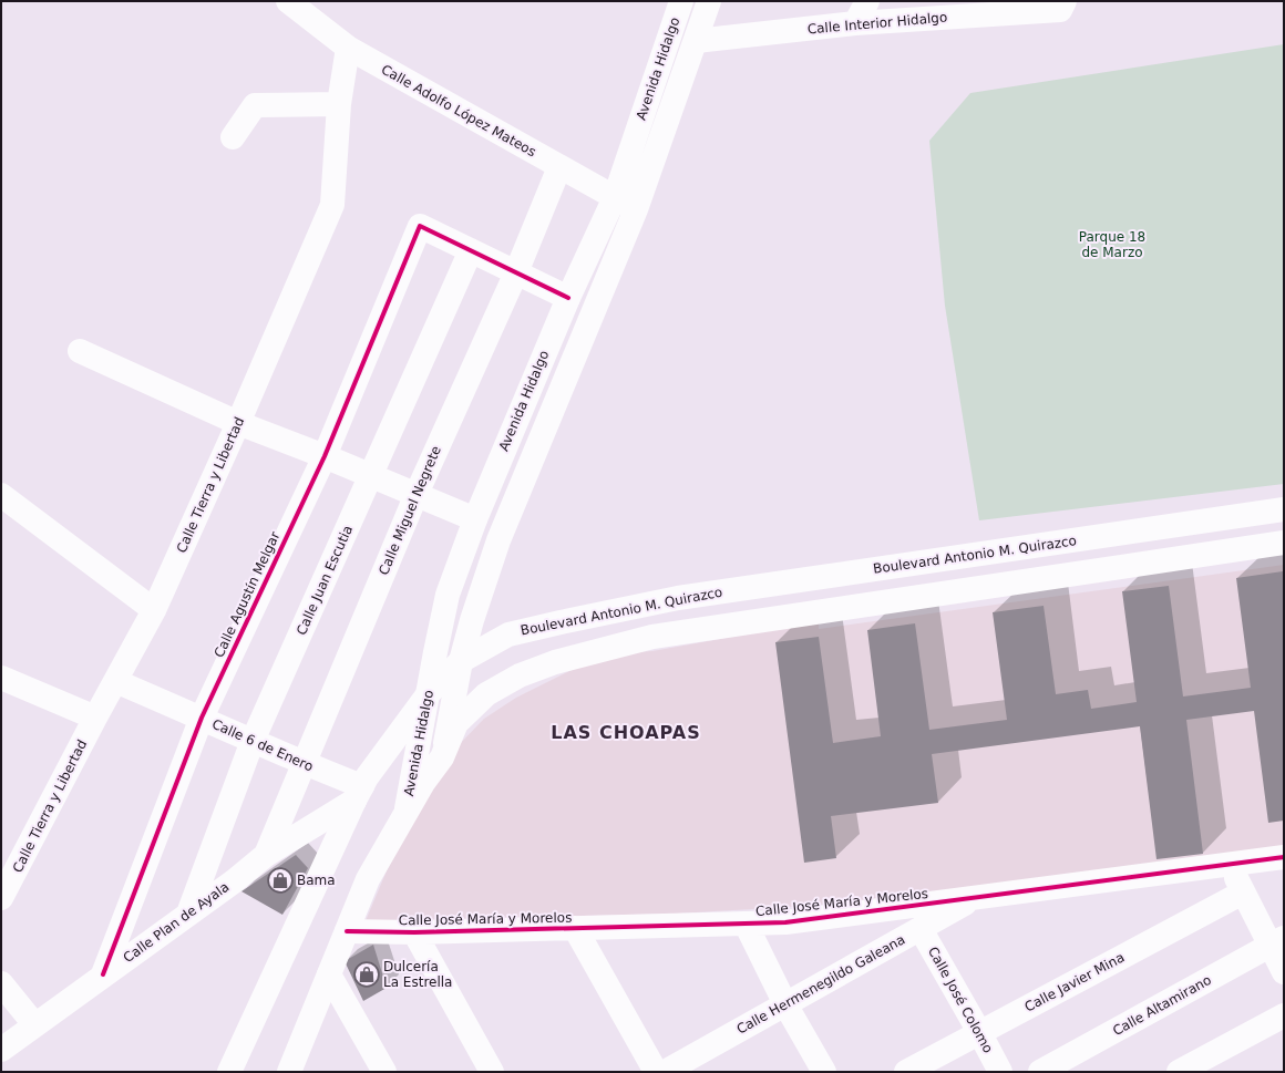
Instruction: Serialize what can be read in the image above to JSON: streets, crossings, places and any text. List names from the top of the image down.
{
  "streets": {
    "street": [
      "Calle Interior Hidalgo",
      "Avenida Hidalgo",
      "Calle Adolfo López Mateos",
      "Calle Tierra y Libertad",
      "Calle Miguel Negrete",
      "Boulevard Antonio M. Quirazco",
      "Calle Juan Escutia",
      "Calle Agustín Melgar",
      "Calle 6 de Enero",
      "Calle José María y Morelos",
      "Calle Plan de Ayala",
      "Calle Javier Mina",
      "Calle Hermenegildo Galeana",
      "Calle José Colomo",
      "Calle Altamirano"
    ]
  },
  "crossings": [
    ["Calle Interior Hidalgo", "Avenida Hidalgo"],
    ["Avenida Hidalgo", "Calle Adolfo López Mateos"],
    ["Avenida Hidalgo", "Boulevard Antonio M. Quirazco"],
    ["Calle Adolfo López Mateos", "Calle Tierra y Libertad"],
    ["Calle Adolfo López Mateos", "Calle Miguel Negrete"],
    ["Calle Tierra y Libertad", "Calle 6 de Enero"],
    ["Calle Miguel Negrete", "Calle 6 de Enero"],
    ["Calle Miguel Negrete", "Calle Plan de Ayala"],
    ["Boulevard Antonio M. Quirazco", "Calle 6 de Enero"],
    ["Boulevard Antonio M. Quirazco", "Calle Plan de Ayala"],
    ["Calle Juan Escutia", "Calle Agustín Melgar"],
    ["Calle Juan Escutia", "Calle 6 de Enero"],
    ["Calle Juan Escutia", "Calle Plan de Ayala"],
    ["Calle Agustín Melgar", "Calle 6 de Enero"],
    ["Calle Agustín Melgar", "Calle Plan de Ayala"],
    ["Calle 6 de Enero", "Calle Plan de Ayala"],
    ["Calle José María y Morelos", "Calle Hermenegildo Galeana"],
    ["Calle Javier Mina", "Calle José Colomo"],
    ["Calle Hermenegildo Galeana", "Calle José Colomo"]
  ],
  "districts": ["LAS CHOAPAS"],
  "parks": ["Parque 18 de Marzo"],
  "places": {
    "shop": ["Bama", "Dulcería La Estrella"]
  }
}
